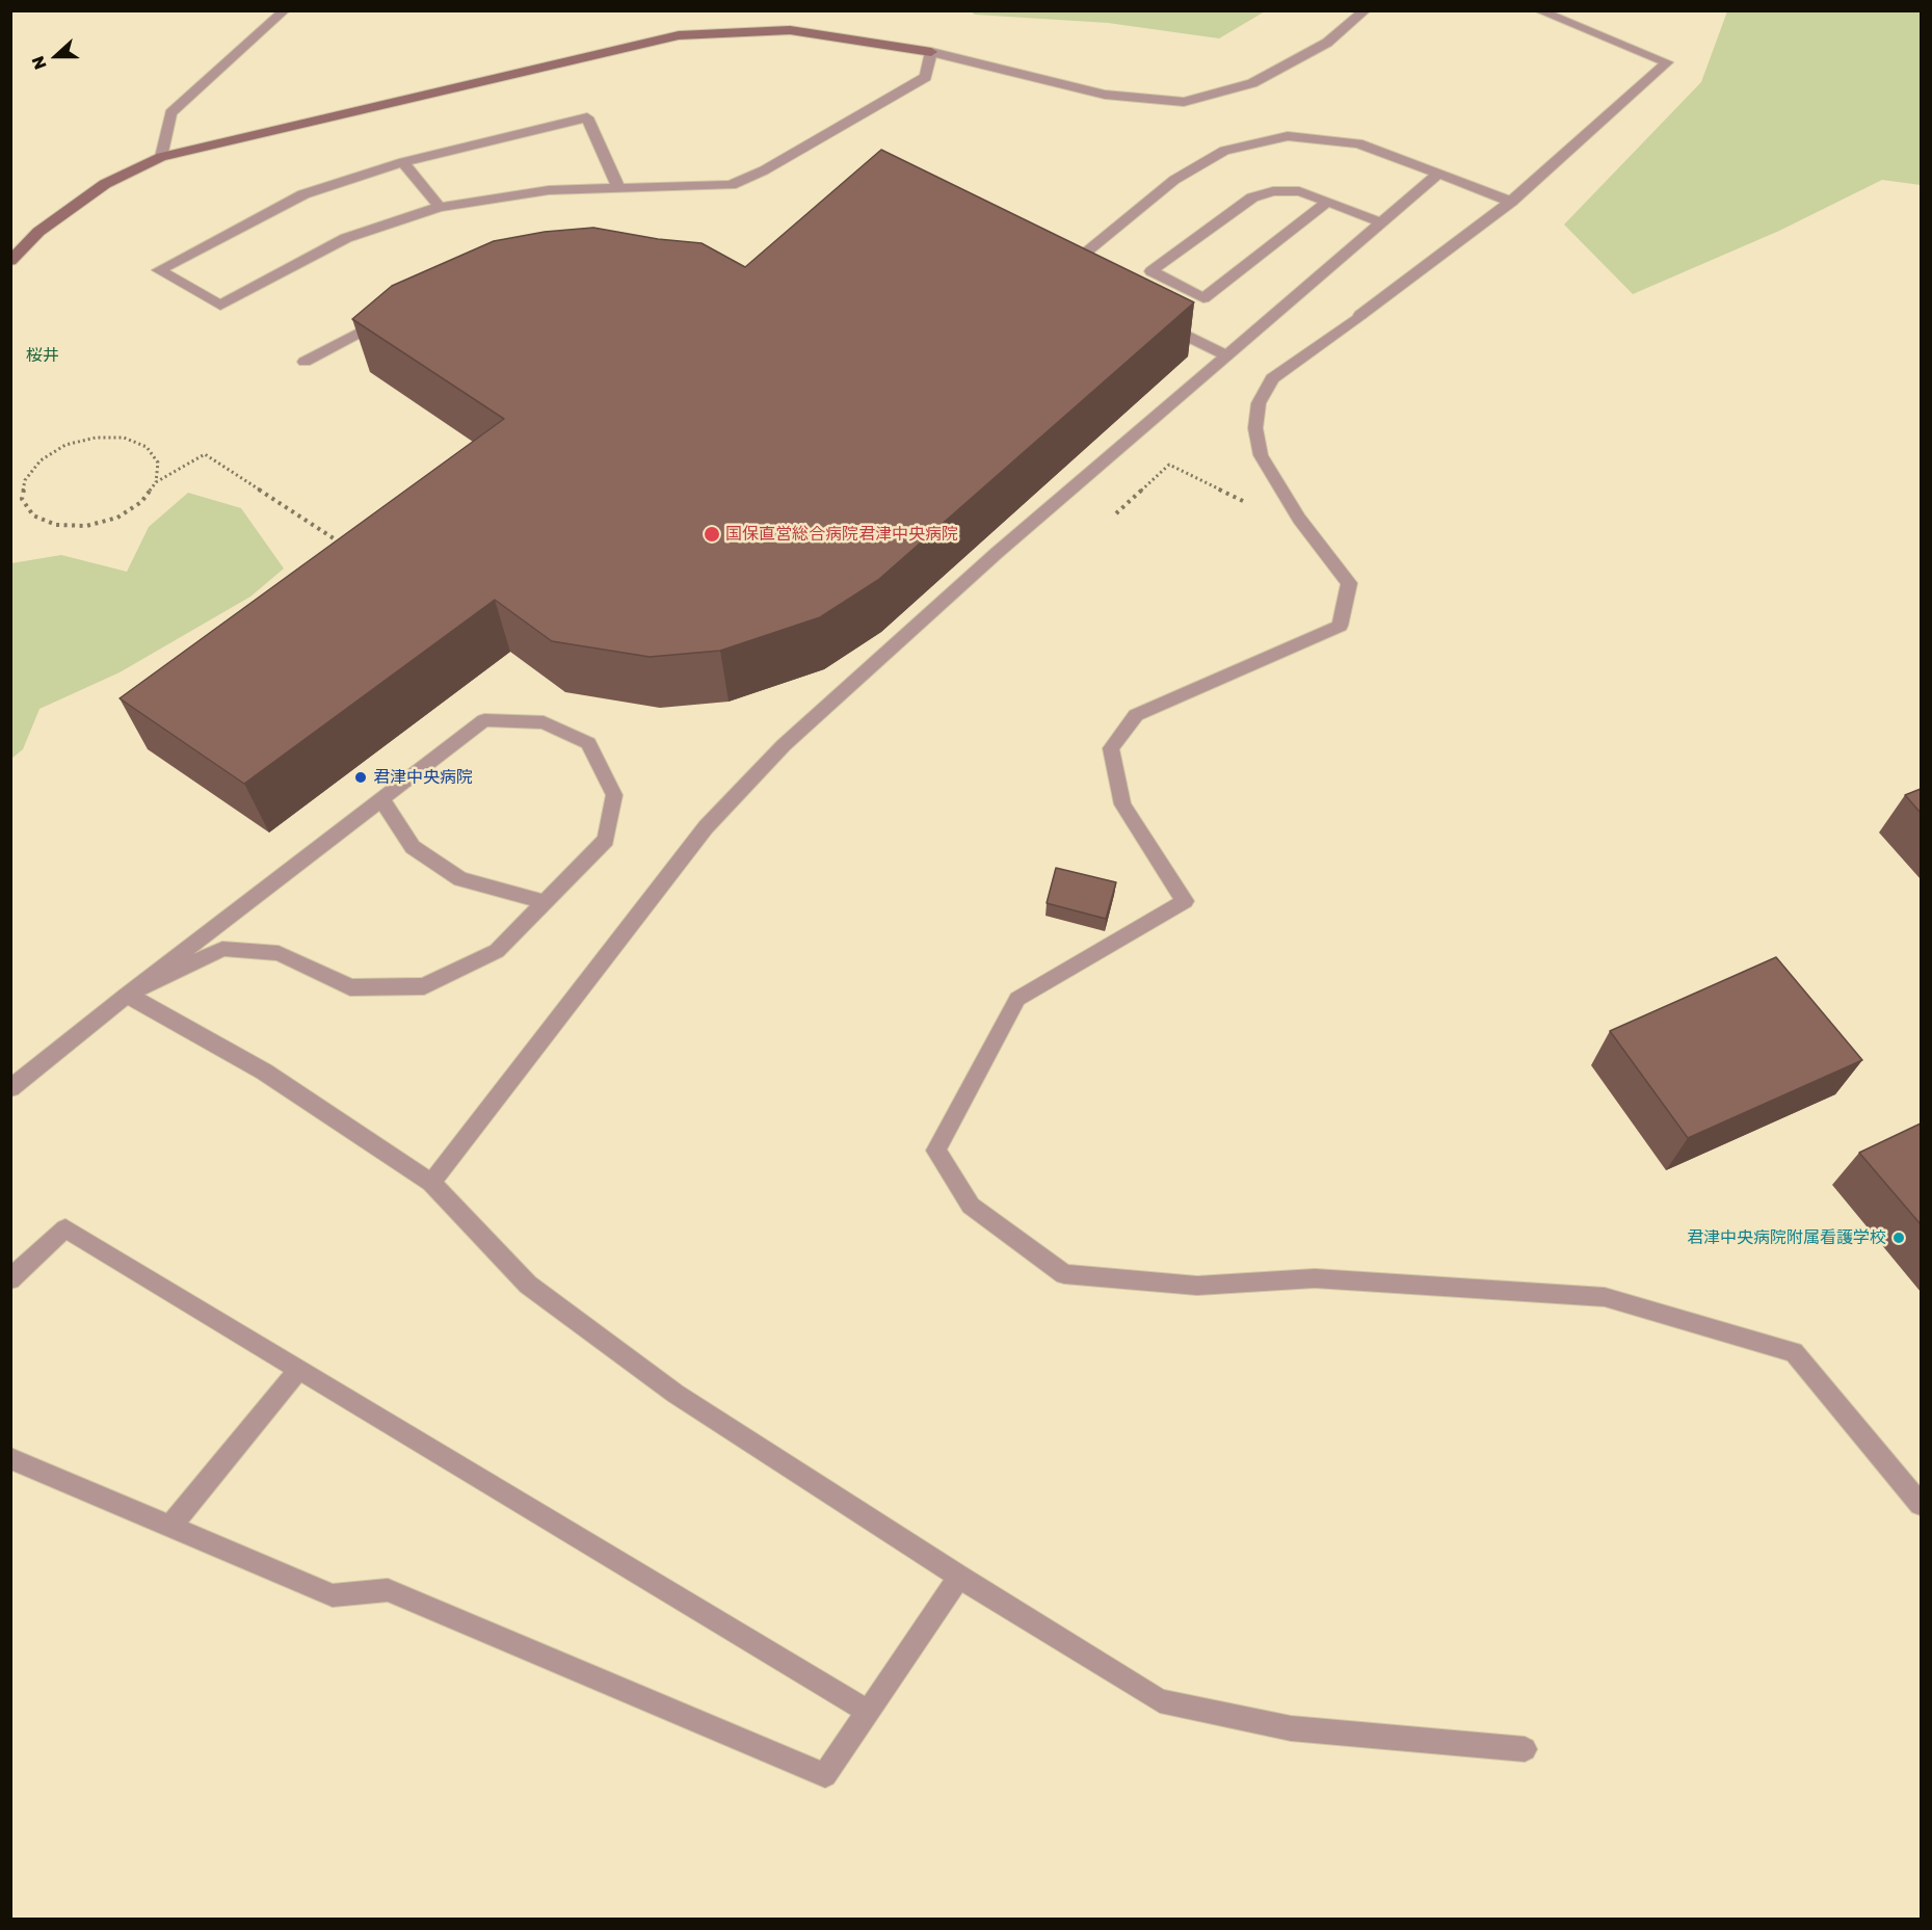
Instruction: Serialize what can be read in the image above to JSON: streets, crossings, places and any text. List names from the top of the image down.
{
  "districts": ["桜井"],
  "places": ["国保直営総合病院君津中央病院", "君津中央病院", "君津中央病院附属看護学校"],
  "north": "left"
}
